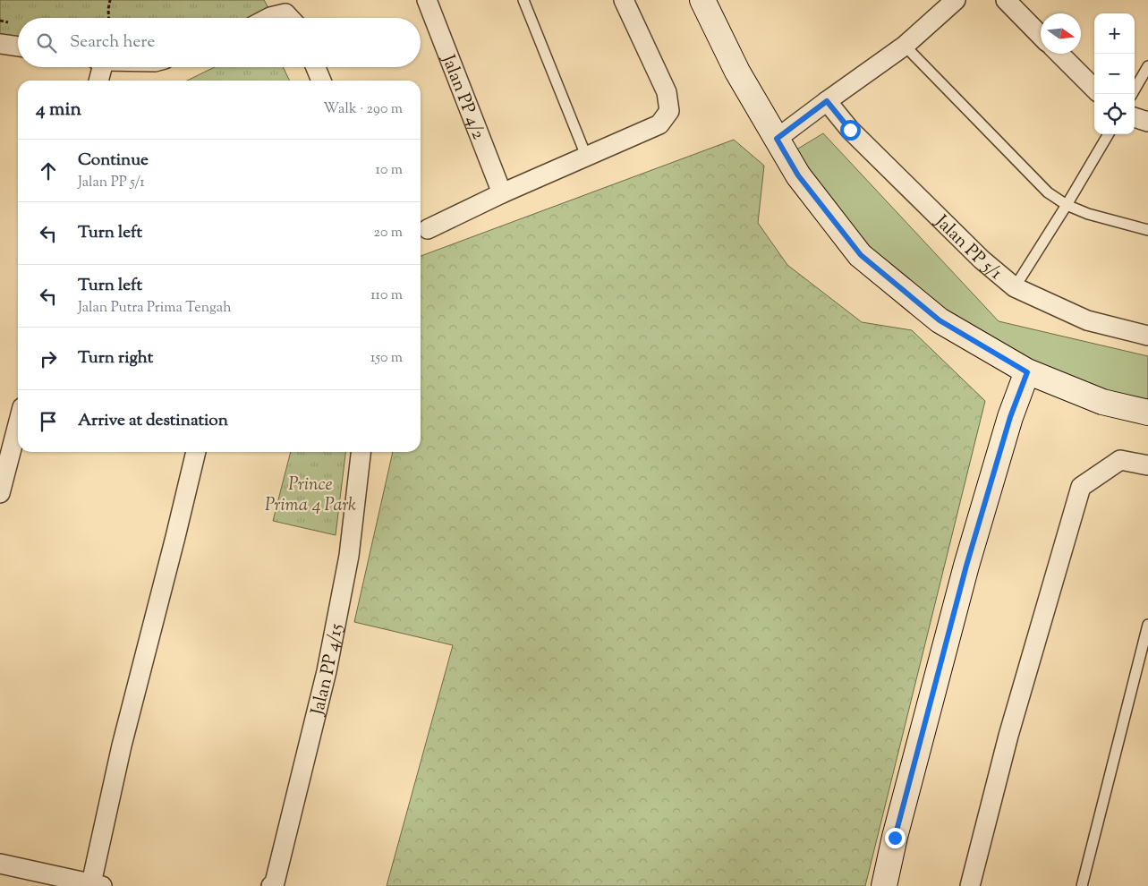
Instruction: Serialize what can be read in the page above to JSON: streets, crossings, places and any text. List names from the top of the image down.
{
  "streets": {
    "street": ["Jalan PP 4/2", "Jalan PP 5/1", "Jalan PP 4/15"]
  },
  "parks": ["Prince Prima 4 Park"],
  "north": "right",
  "page": {
    "map_buttons": ["+", "−"],
    "search": "Search here",
    "heading": ["4 min", "Walk · 290 m"],
    "list": [
      ["Continue", "Jalan PP 5/1", "10 m"],
      ["Turn left", "20 m"],
      ["Turn left", "Jalan Putra Prima Tengah", "110 m"],
      ["Turn right", "150 m"],
      "Arrive at destination"
    ]
  }
}
